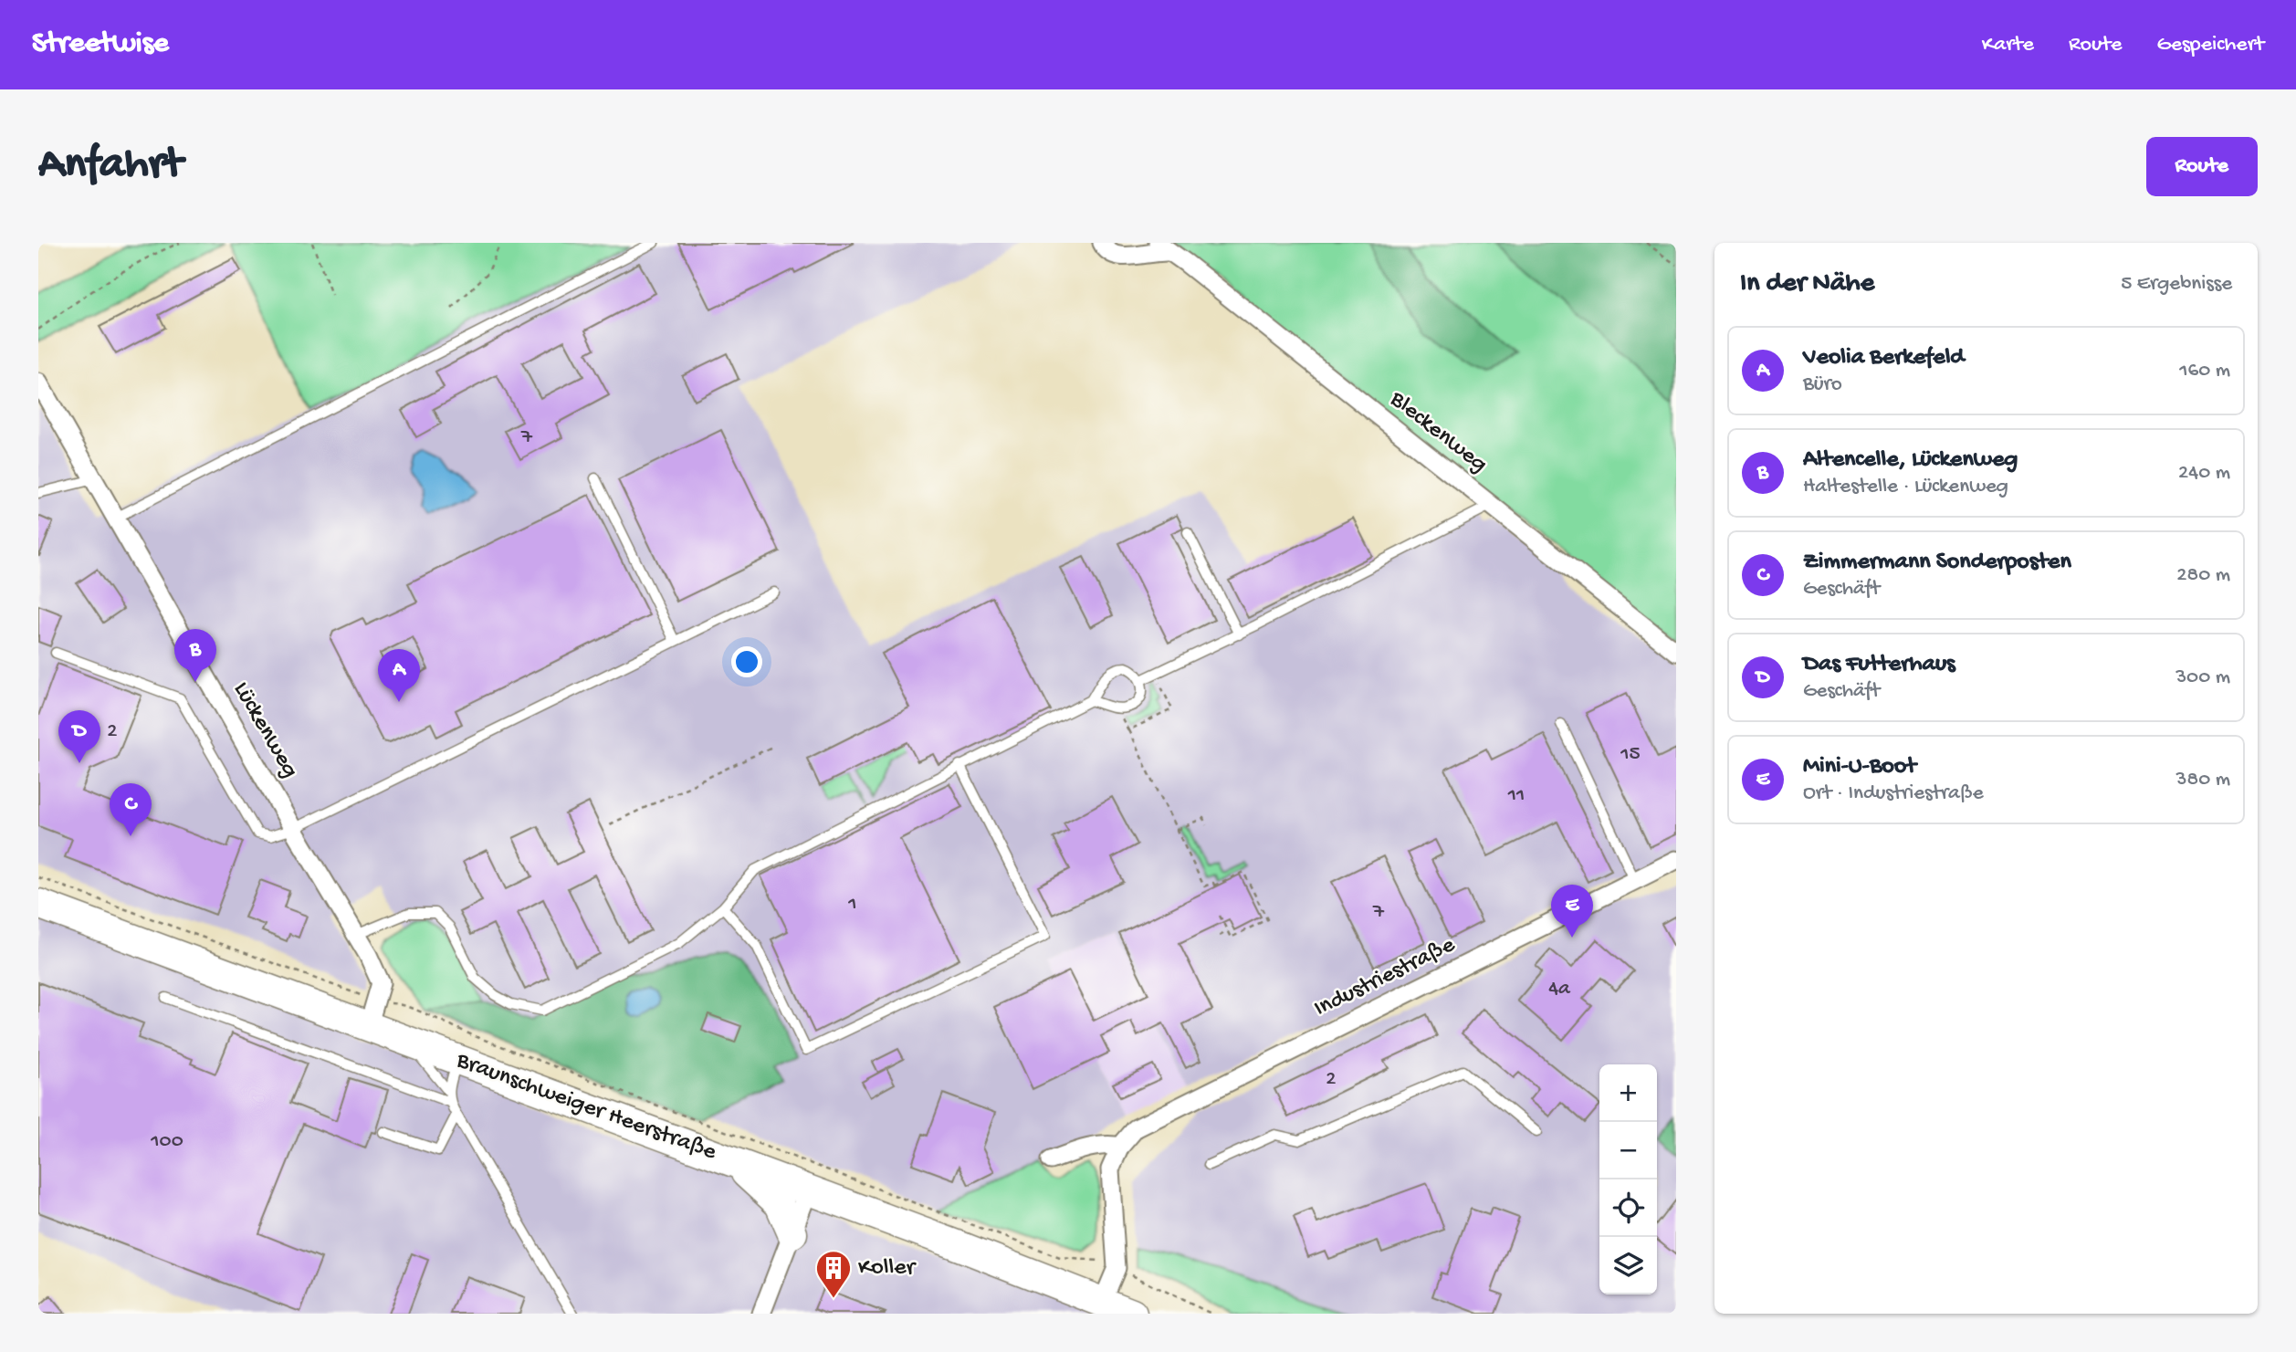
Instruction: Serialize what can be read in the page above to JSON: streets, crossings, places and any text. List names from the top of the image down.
{
  "streets": {
    "main road": ["Braunschweiger Heerstraße"],
    "street": ["Bleckenweg", "Lückenweg", "Industriestraße"]
  },
  "crossings": [
    ["Lückenweg", "Braunschweiger Heerstraße"],
    ["Industriestraße", "Braunschweiger Heerstraße"]
  ],
  "places": {
    "building": ["Koller"]
  },
  "house_numbers": [
    "7",
    "2",
    "15",
    "11",
    "1",
    "7",
    "4a",
    "2",
    "100"
  ],
  "page": {
    "header": "Streetwise",
    "nav": ["Karte", "Route", "Gespeichert"],
    "buttons": "Route",
    "title": "Anfahrt",
    "heading": ["In der Nähe", "5 Ergebnisse"],
    "list": [
      {
        "mark": "A",
        "name": "Veolia Berkefeld",
        "note": "Büro",
        "value": "160 m"
      },
      {
        "mark": "B",
        "name": "Altencelle, Lückenweg",
        "note": "Haltestelle · Lückenweg",
        "value": "240 m"
      },
      {
        "mark": "C",
        "name": "Zimmermann Sonderposten",
        "note": "Geschäft",
        "value": "280 m"
      },
      {
        "mark": "D",
        "name": "Das Futterhaus",
        "note": "Geschäft",
        "value": "300 m"
      },
      {
        "mark": "E",
        "name": "Mini-U-Boot",
        "note": "Ort · Industriestraße",
        "value": "380 m"
      }
    ],
    "pins": [
      "B",
      "A",
      "D",
      "C",
      "E"
    ],
    "map_buttons": ["+", "−"]
  }
}
